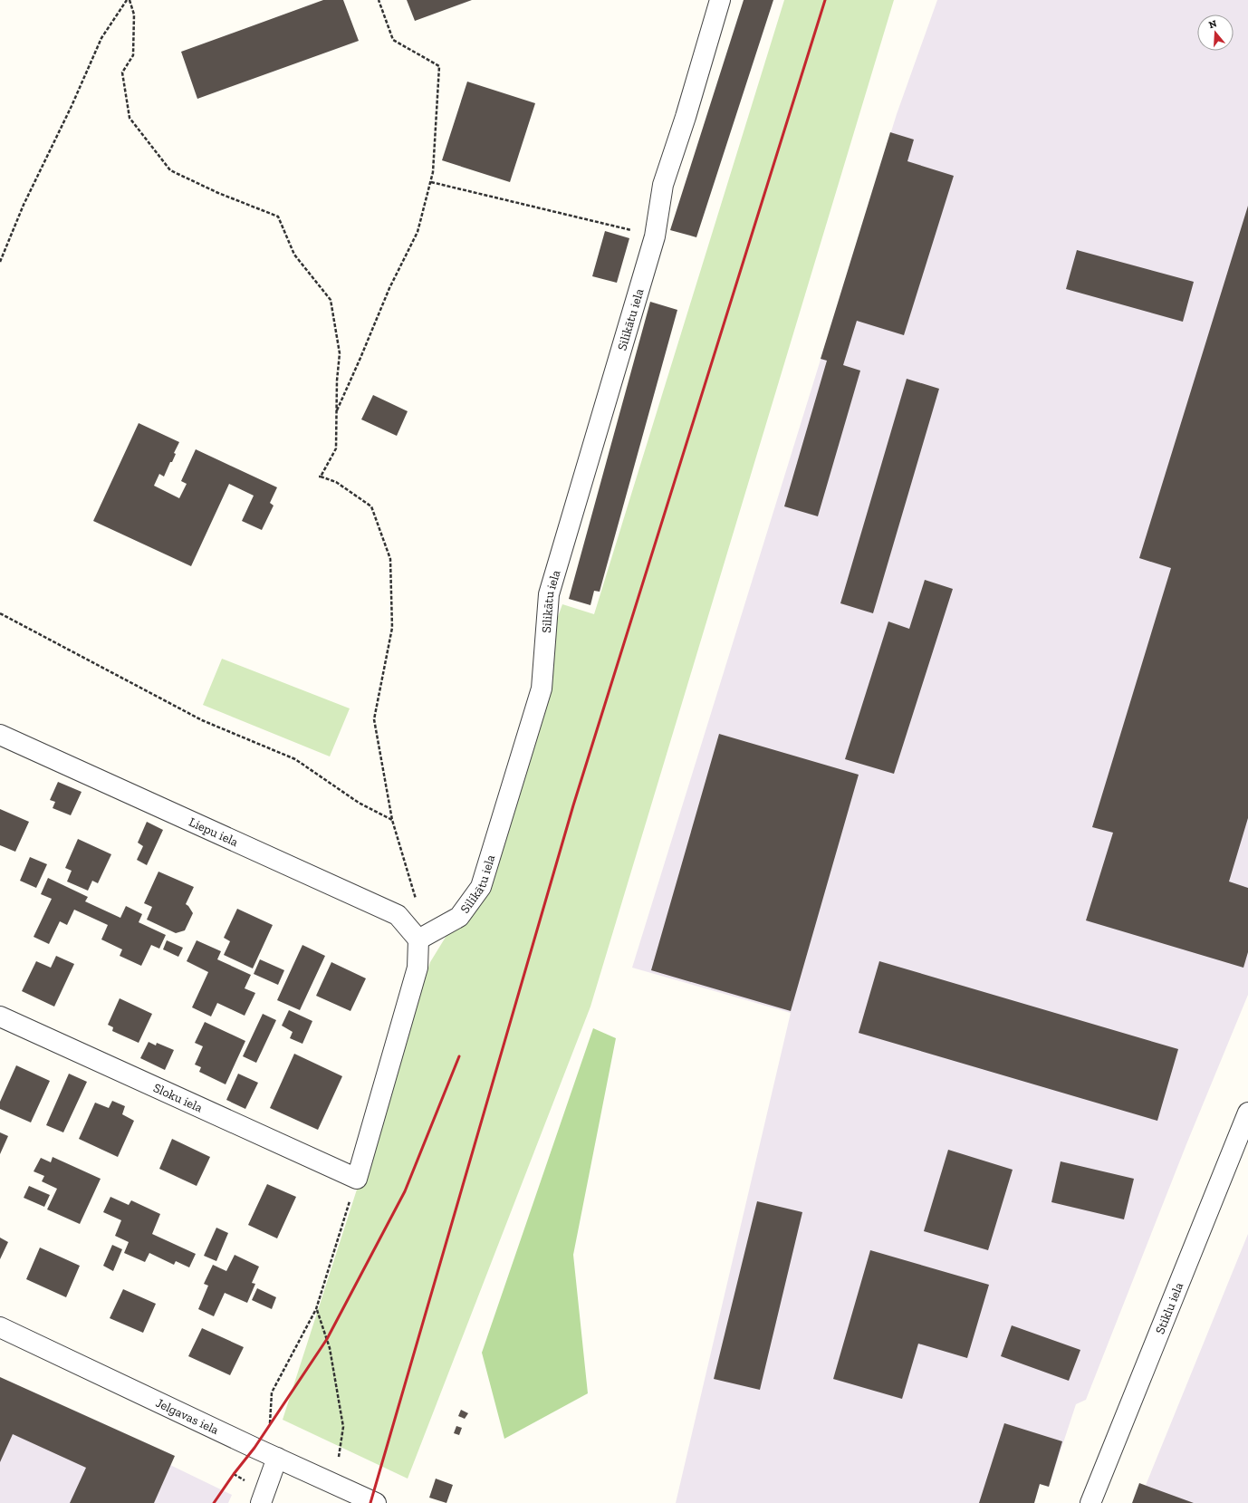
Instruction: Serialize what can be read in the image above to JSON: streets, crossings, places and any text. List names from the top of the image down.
{
  "streets": {
    "street": [
      "Silikātu iela",
      "Liepu iela",
      "Sloku iela",
      "Stiklu iela",
      "Jelgavas iela"
    ]
  },
  "crossings": [
    ["Silikātu iela", "Liepu iela"]
  ],
  "north": "top"
}
